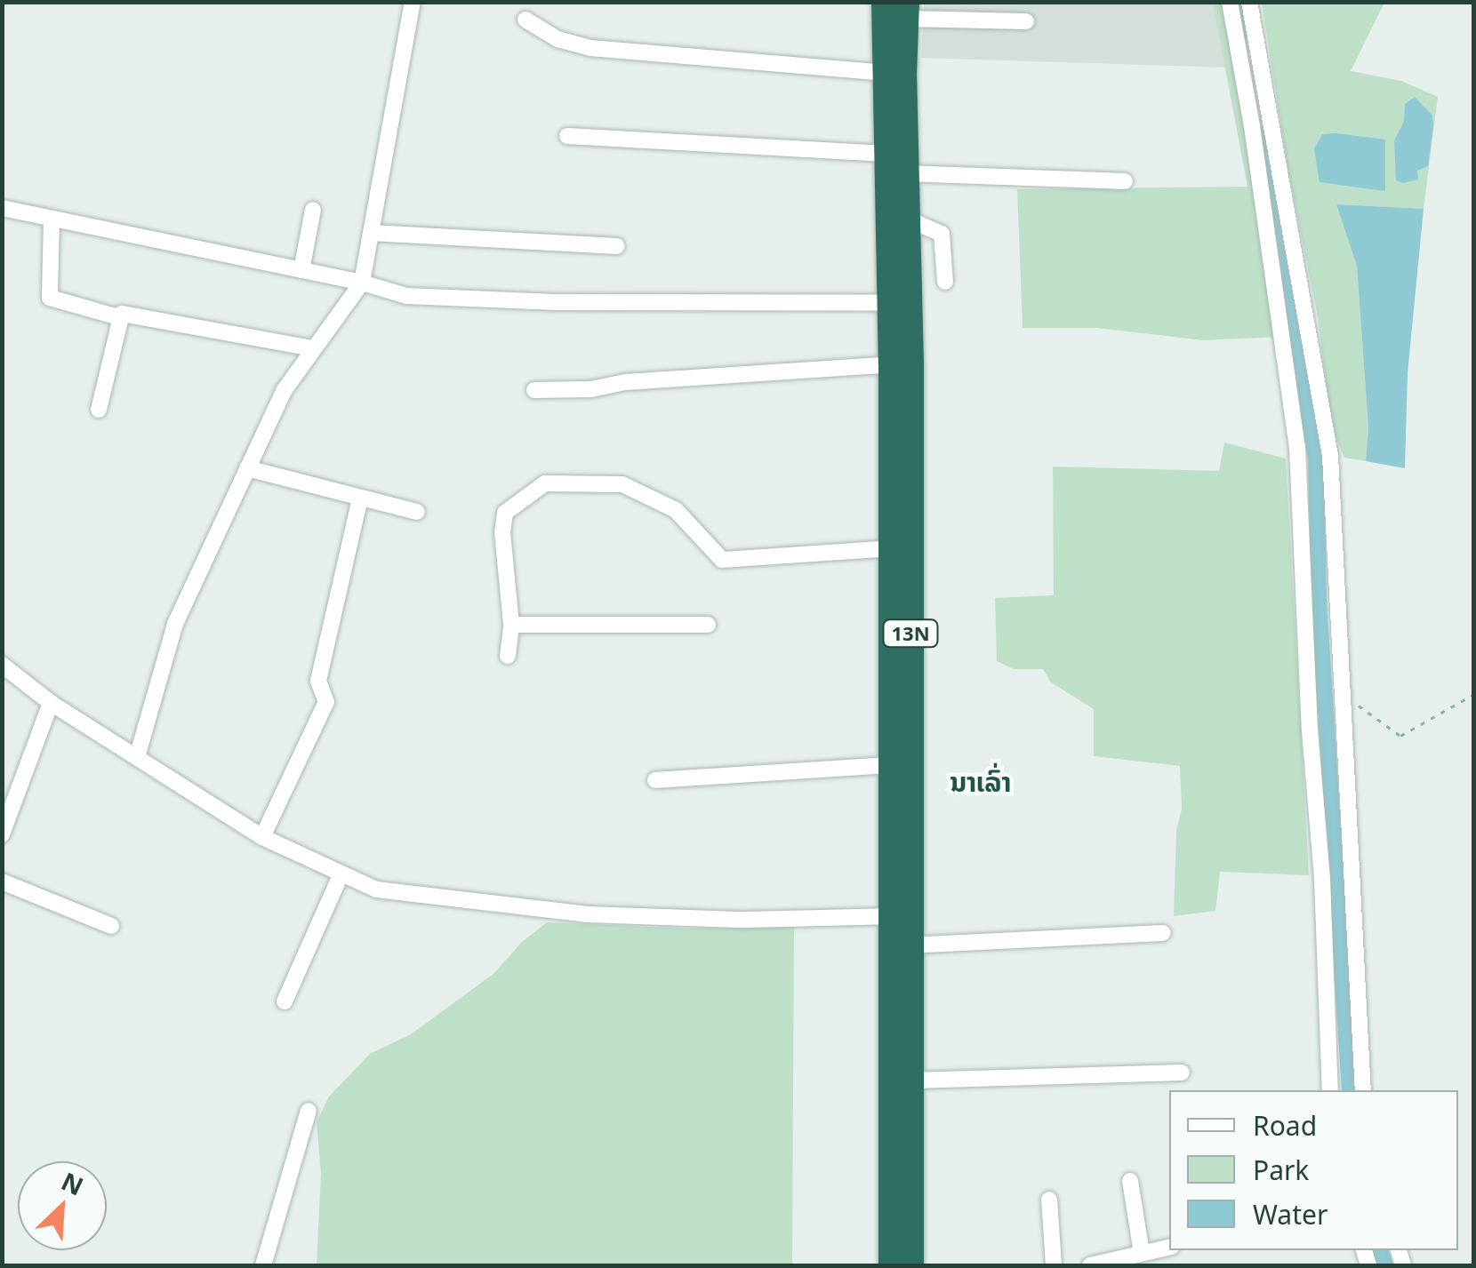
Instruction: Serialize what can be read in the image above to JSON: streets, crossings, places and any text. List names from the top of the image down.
{
  "streets": {
    "highway": ["13N"]
  },
  "districts": ["ນາເລົ່າ"],
  "legend": ["Road", "Park", "Water"],
  "north": "top right"
}
